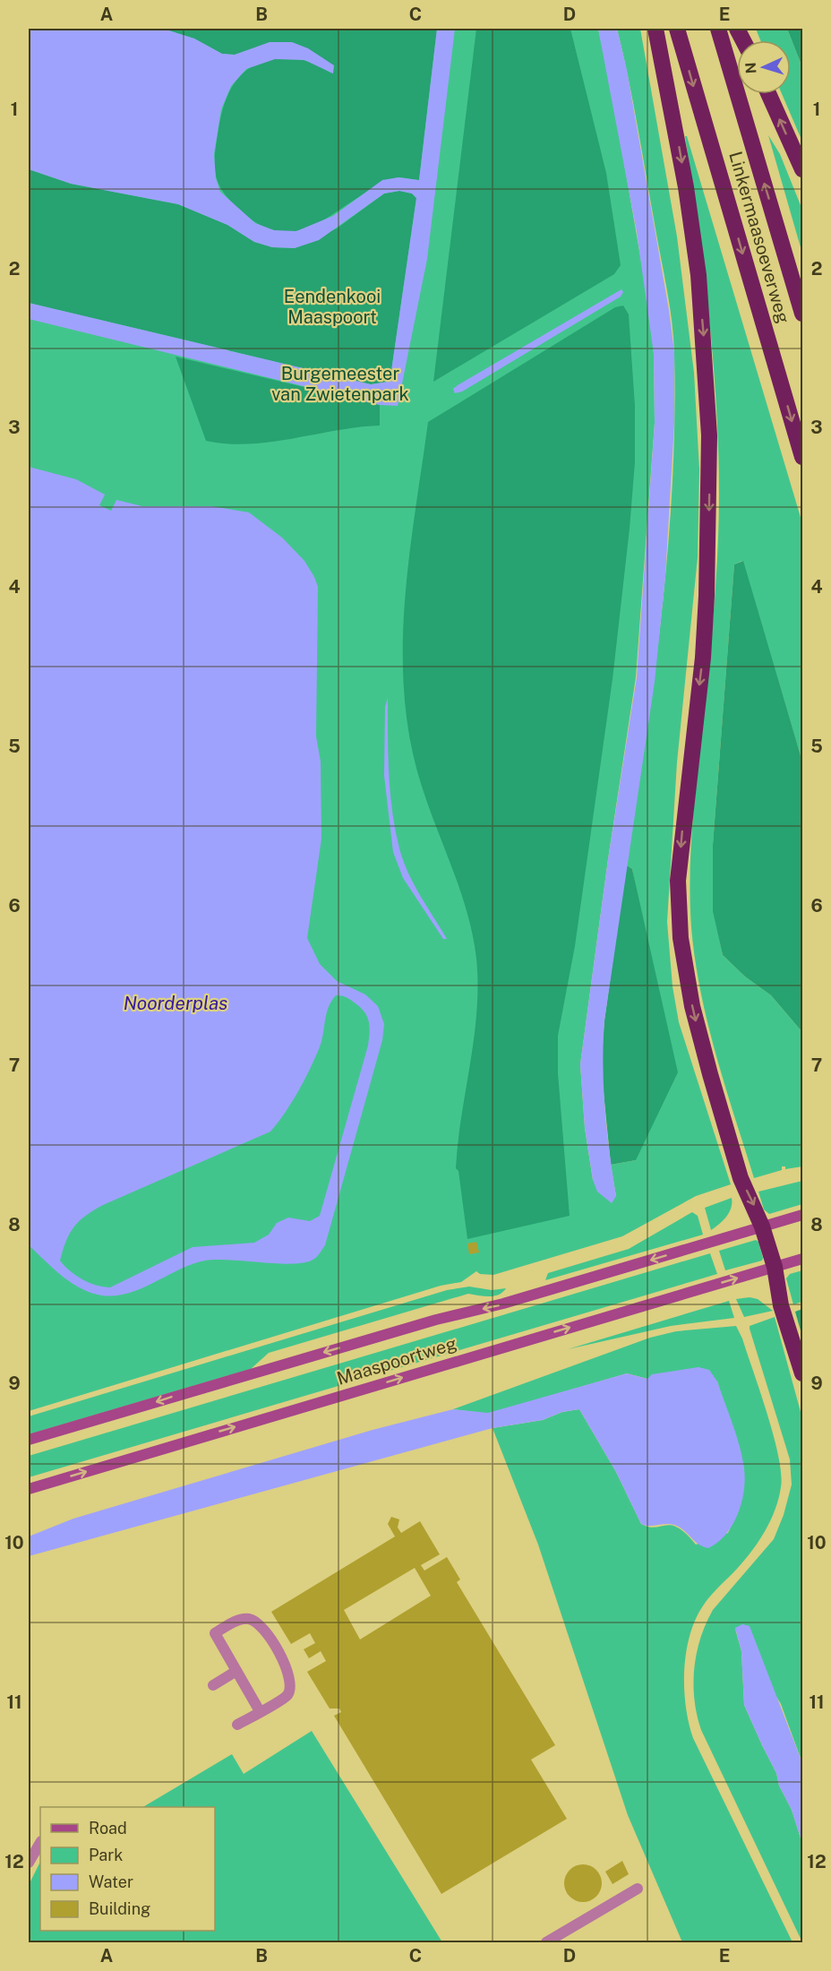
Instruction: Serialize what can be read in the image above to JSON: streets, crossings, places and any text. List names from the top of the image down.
{
  "streets": {
    "highway": ["Linkermaasoeverweg"],
    "main road": ["Maaspoortweg"]
  },
  "water": ["Noorderplas"],
  "parks": ["Eendenkooi Maaspoort", "Burgemeester van Zwietenpark"],
  "legend": [
    "Road",
    "Park",
    "Water",
    "Building"
  ],
  "north": "left",
  "grid": {
    "columns": [
      "A",
      "B",
      "C",
      "D",
      "E"
    ],
    "rows": [
      "1",
      "2",
      "3",
      "4",
      "5",
      "6",
      "7",
      "8",
      "9",
      "10",
      "11",
      "12"
    ]
  }
}
